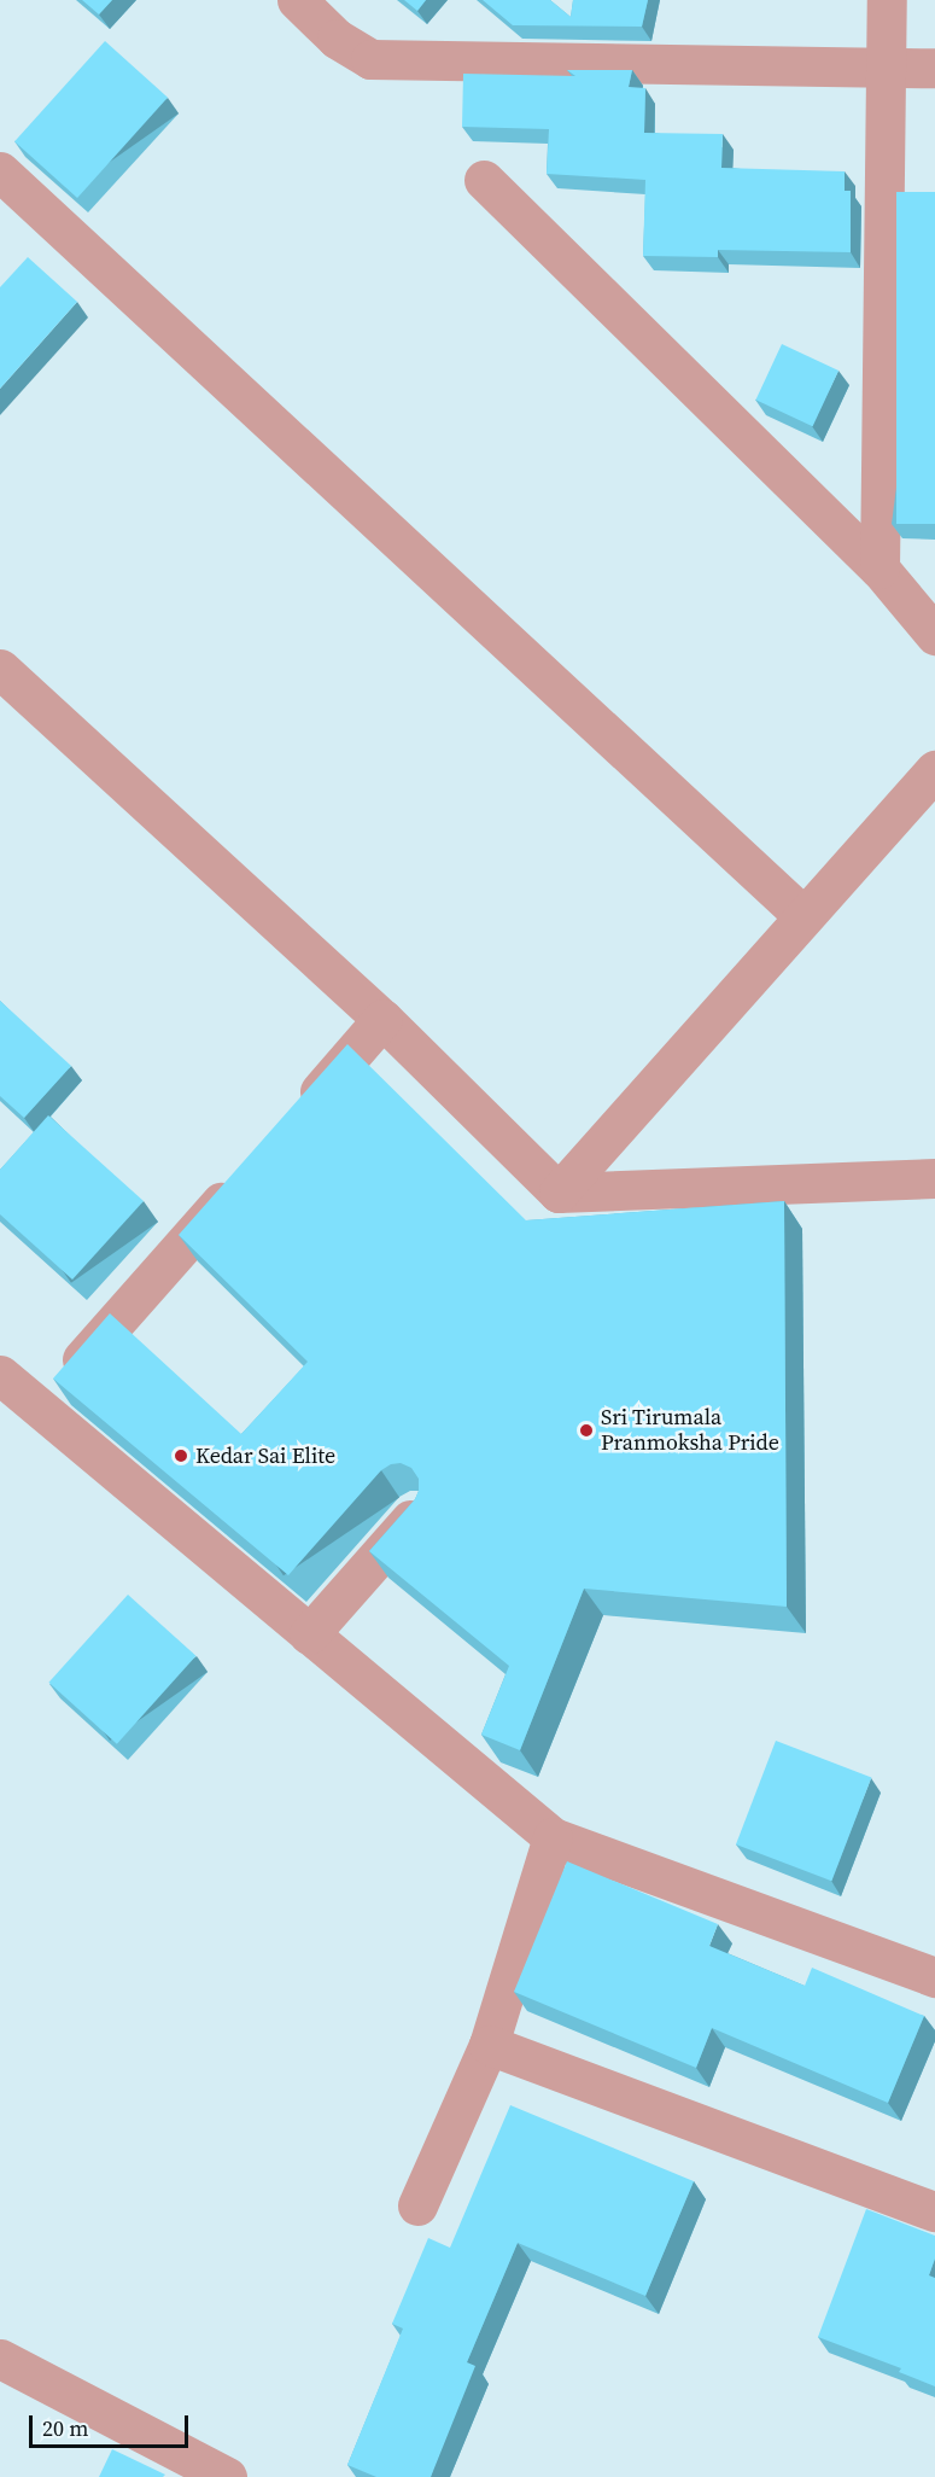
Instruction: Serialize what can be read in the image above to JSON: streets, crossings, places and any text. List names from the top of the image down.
{
  "places": ["Sri Tirumala Pranmoksha Pride", "Kedar Sai Elite"],
  "scale_bar": "20 m"
}
